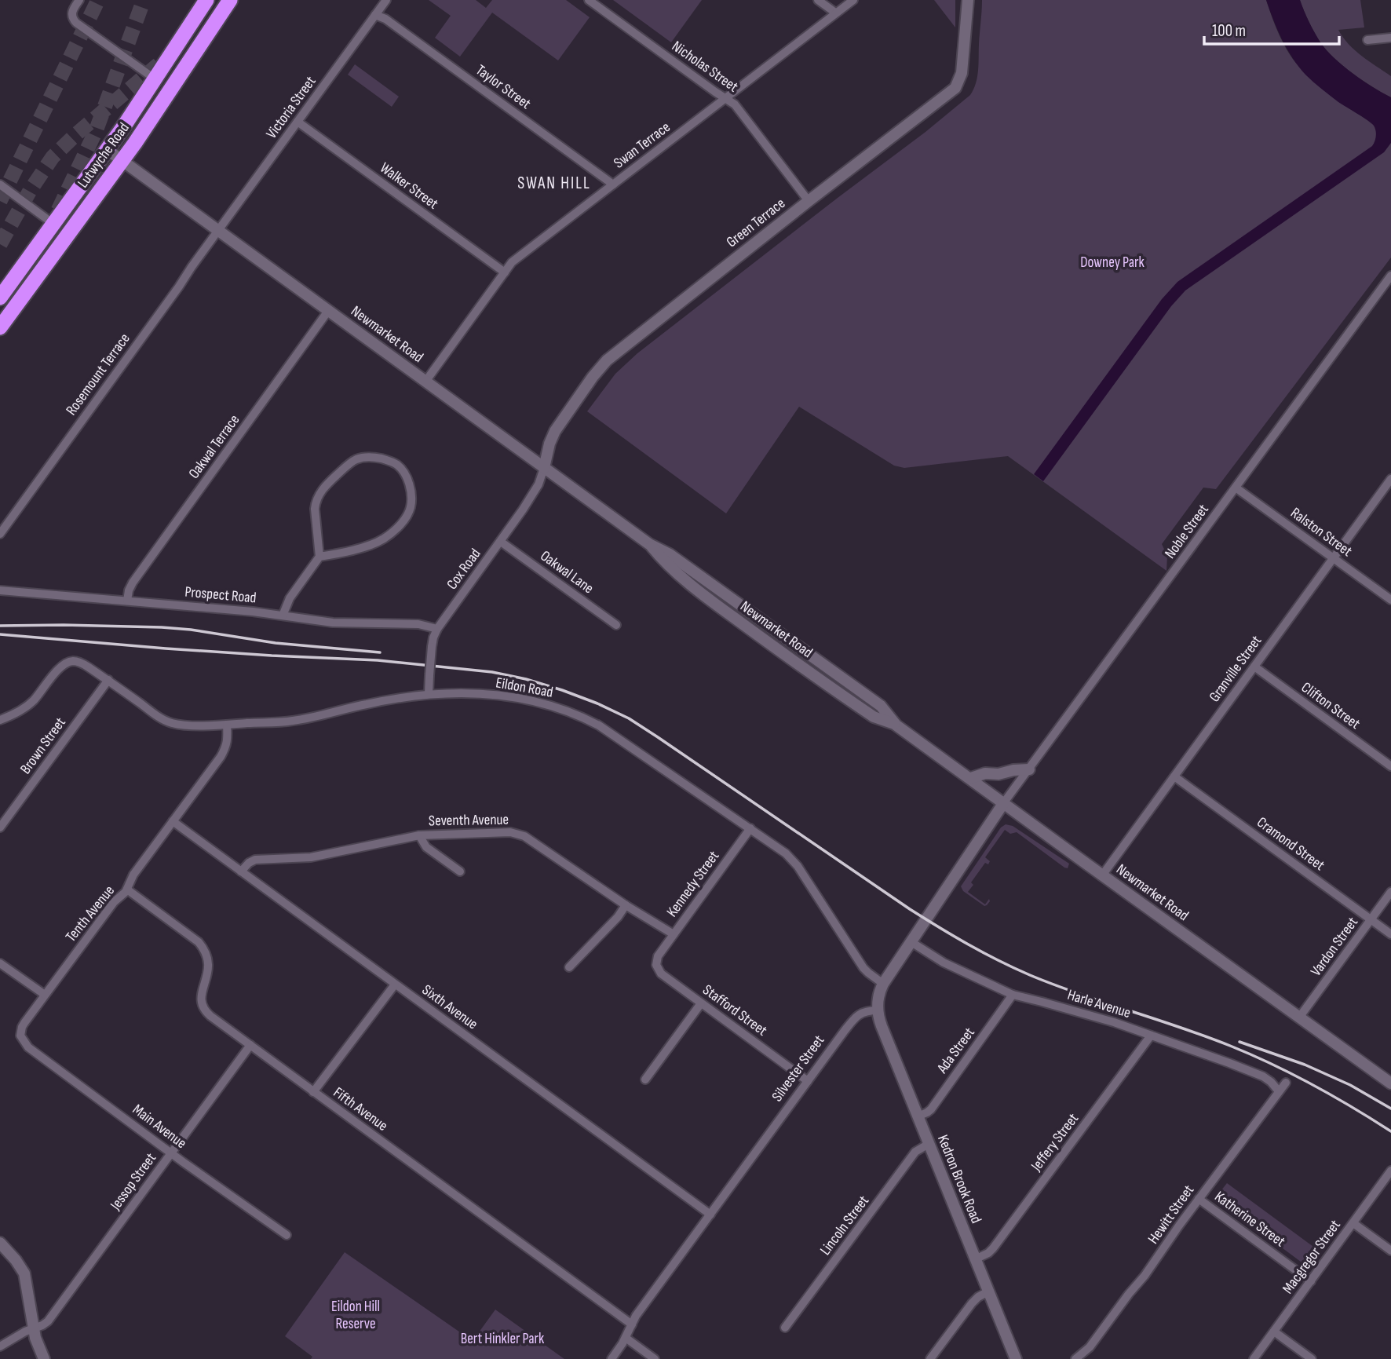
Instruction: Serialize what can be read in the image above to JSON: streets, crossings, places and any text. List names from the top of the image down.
{
  "streets": {
    "highway": ["Lutwyche Road"],
    "main road": ["Green Terrace", "Newmarket Road", "Kedron Brook Road"],
    "street": [
      "Nicholas Street",
      "Taylor Street",
      "Victoria Street",
      "Swan Terrace",
      "Walker Street",
      "Rosemount Terrace",
      "Oakwal Terrace",
      "Noble Street",
      "Ralston Street",
      "Cox Road",
      "Oakwal Lane",
      "Prospect Road",
      "Granville Street",
      "Eildon Road",
      "Clifton Street",
      "Brown Street",
      "Seventh Avenue",
      "Cramond Street",
      "Kennedy Street",
      "Tenth Avenue",
      "Vardon Street",
      "Harle Avenue",
      "Sixth Avenue",
      "Stafford Street",
      "Ada Street",
      "Silvester Street",
      "Fifth Avenue",
      "Main Avenue",
      "Jeffery Street",
      "Jessop Street",
      "Hewitt Street",
      "Katherine Street",
      "Lincoln Street",
      "Macgregor Street"
    ]
  },
  "crossings": [
    ["Nicholas Street", "Swan Terrace"],
    ["Nicholas Street", "Green Terrace"],
    ["Taylor Street", "Victoria Street"],
    ["Taylor Street", "Swan Terrace"],
    ["Victoria Street", "Walker Street"],
    ["Victoria Street", "Newmarket Road"],
    ["Victoria Street", "Rosemount Terrace"],
    ["Swan Terrace", "Walker Street"],
    ["Swan Terrace", "Newmarket Road"],
    ["Lutwyche Road", "Newmarket Road"],
    ["Green Terrace", "Newmarket Road"],
    ["Green Terrace", "Cox Road"],
    ["Newmarket Road", "Rosemount Terrace"],
    ["Newmarket Road", "Oakwal Terrace"],
    ["Newmarket Road", "Noble Street"],
    ["Newmarket Road", "Cox Road"],
    ["Newmarket Road", "Granville Street"],
    ["Newmarket Road", "Vardon Street"],
    ["Oakwal Terrace", "Prospect Road"],
    ["Noble Street", "Ralston Street"],
    ["Ralston Street", "Granville Street"],
    ["Cox Road", "Oakwal Lane"],
    ["Cox Road", "Prospect Road"],
    ["Cox Road", "Eildon Road"],
    ["Granville Street", "Clifton Street"],
    ["Granville Street", "Cramond Street"],
    ["Eildon Road", "Brown Street"],
    ["Eildon Road", "Kennedy Street"],
    ["Eildon Road", "Tenth Avenue"],
    ["Seventh Avenue", "Kennedy Street"],
    ["Seventh Avenue", "Sixth Avenue"],
    ["Cramond Street", "Vardon Street"],
    ["Kennedy Street", "Stafford Street"],
    ["Tenth Avenue", "Sixth Avenue"],
    ["Tenth Avenue", "Fifth Avenue"],
    ["Tenth Avenue", "Main Avenue"],
    ["Harle Avenue", "Ada Street"],
    ["Harle Avenue", "Jeffery Street"],
    ["Harle Avenue", "Hewitt Street"],
    ["Sixth Avenue", "Silvester Street"],
    ["Stafford Street", "Silvester Street"],
    ["Ada Street", "Kedron Brook Road"],
    ["Silvester Street", "Fifth Avenue"],
    ["Silvester Street", "Kedron Brook Road"],
    ["Fifth Avenue", "Jessop Street"],
    ["Main Avenue", "Jessop Street"],
    ["Jeffery Street", "Kedron Brook Road"],
    ["Kedron Brook Road", "Lincoln Street"],
    ["Hewitt Street", "Katherine Street"],
    ["Katherine Street", "Macgregor Street"]
  ],
  "districts": ["SWAN HILL"],
  "parks": ["Downey Park", "Eildon Hill Reserve", "Bert Hinkler Park"],
  "scale_bar": "100 m"
}
